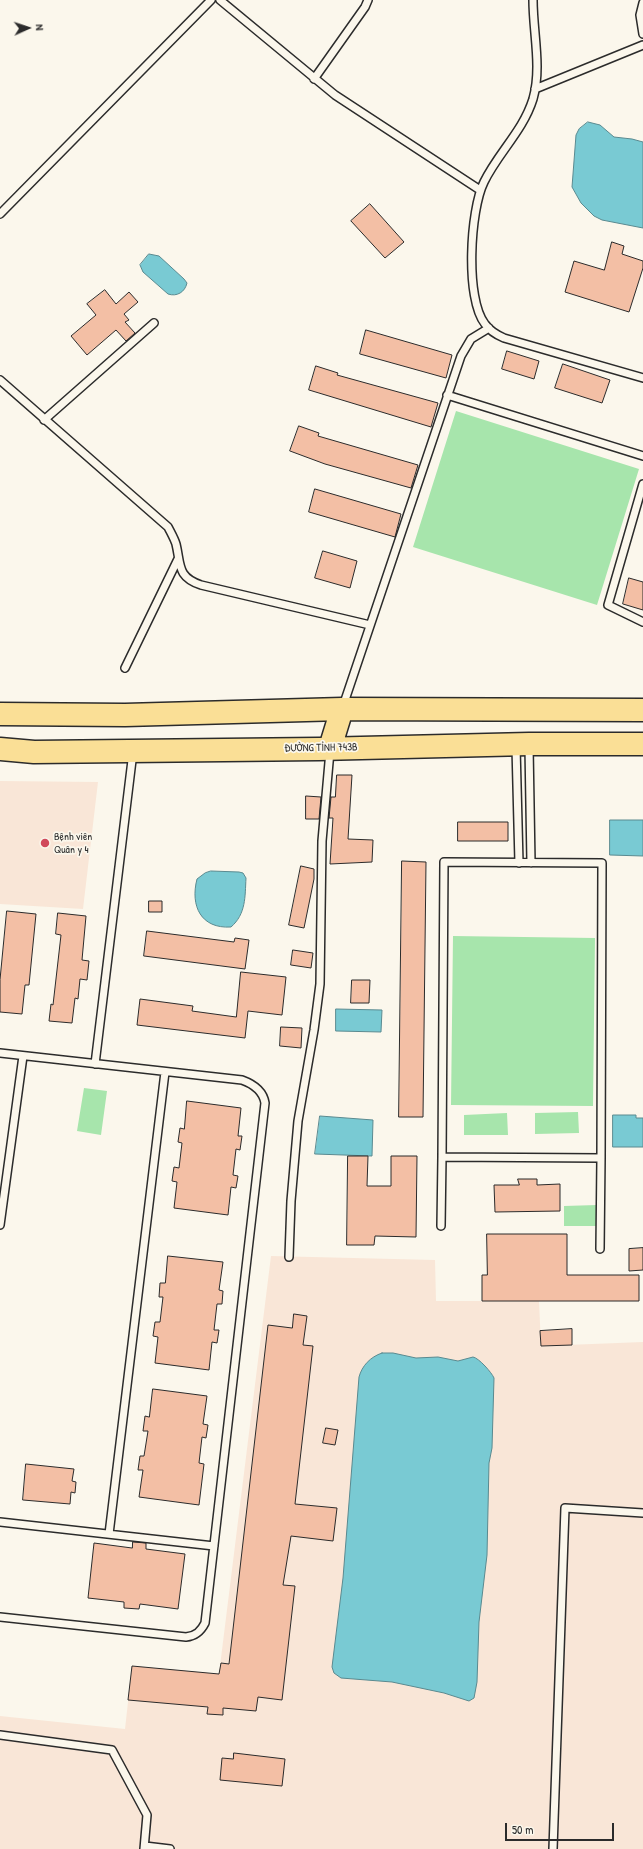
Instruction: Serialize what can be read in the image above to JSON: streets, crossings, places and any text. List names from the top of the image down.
{
  "streets": {
    "main road": ["ĐƯỜNG TỈNH 743B"]
  },
  "places": ["Bệnh viên Quân y 4"],
  "scale_bar": "50 m",
  "north": "right"
}
